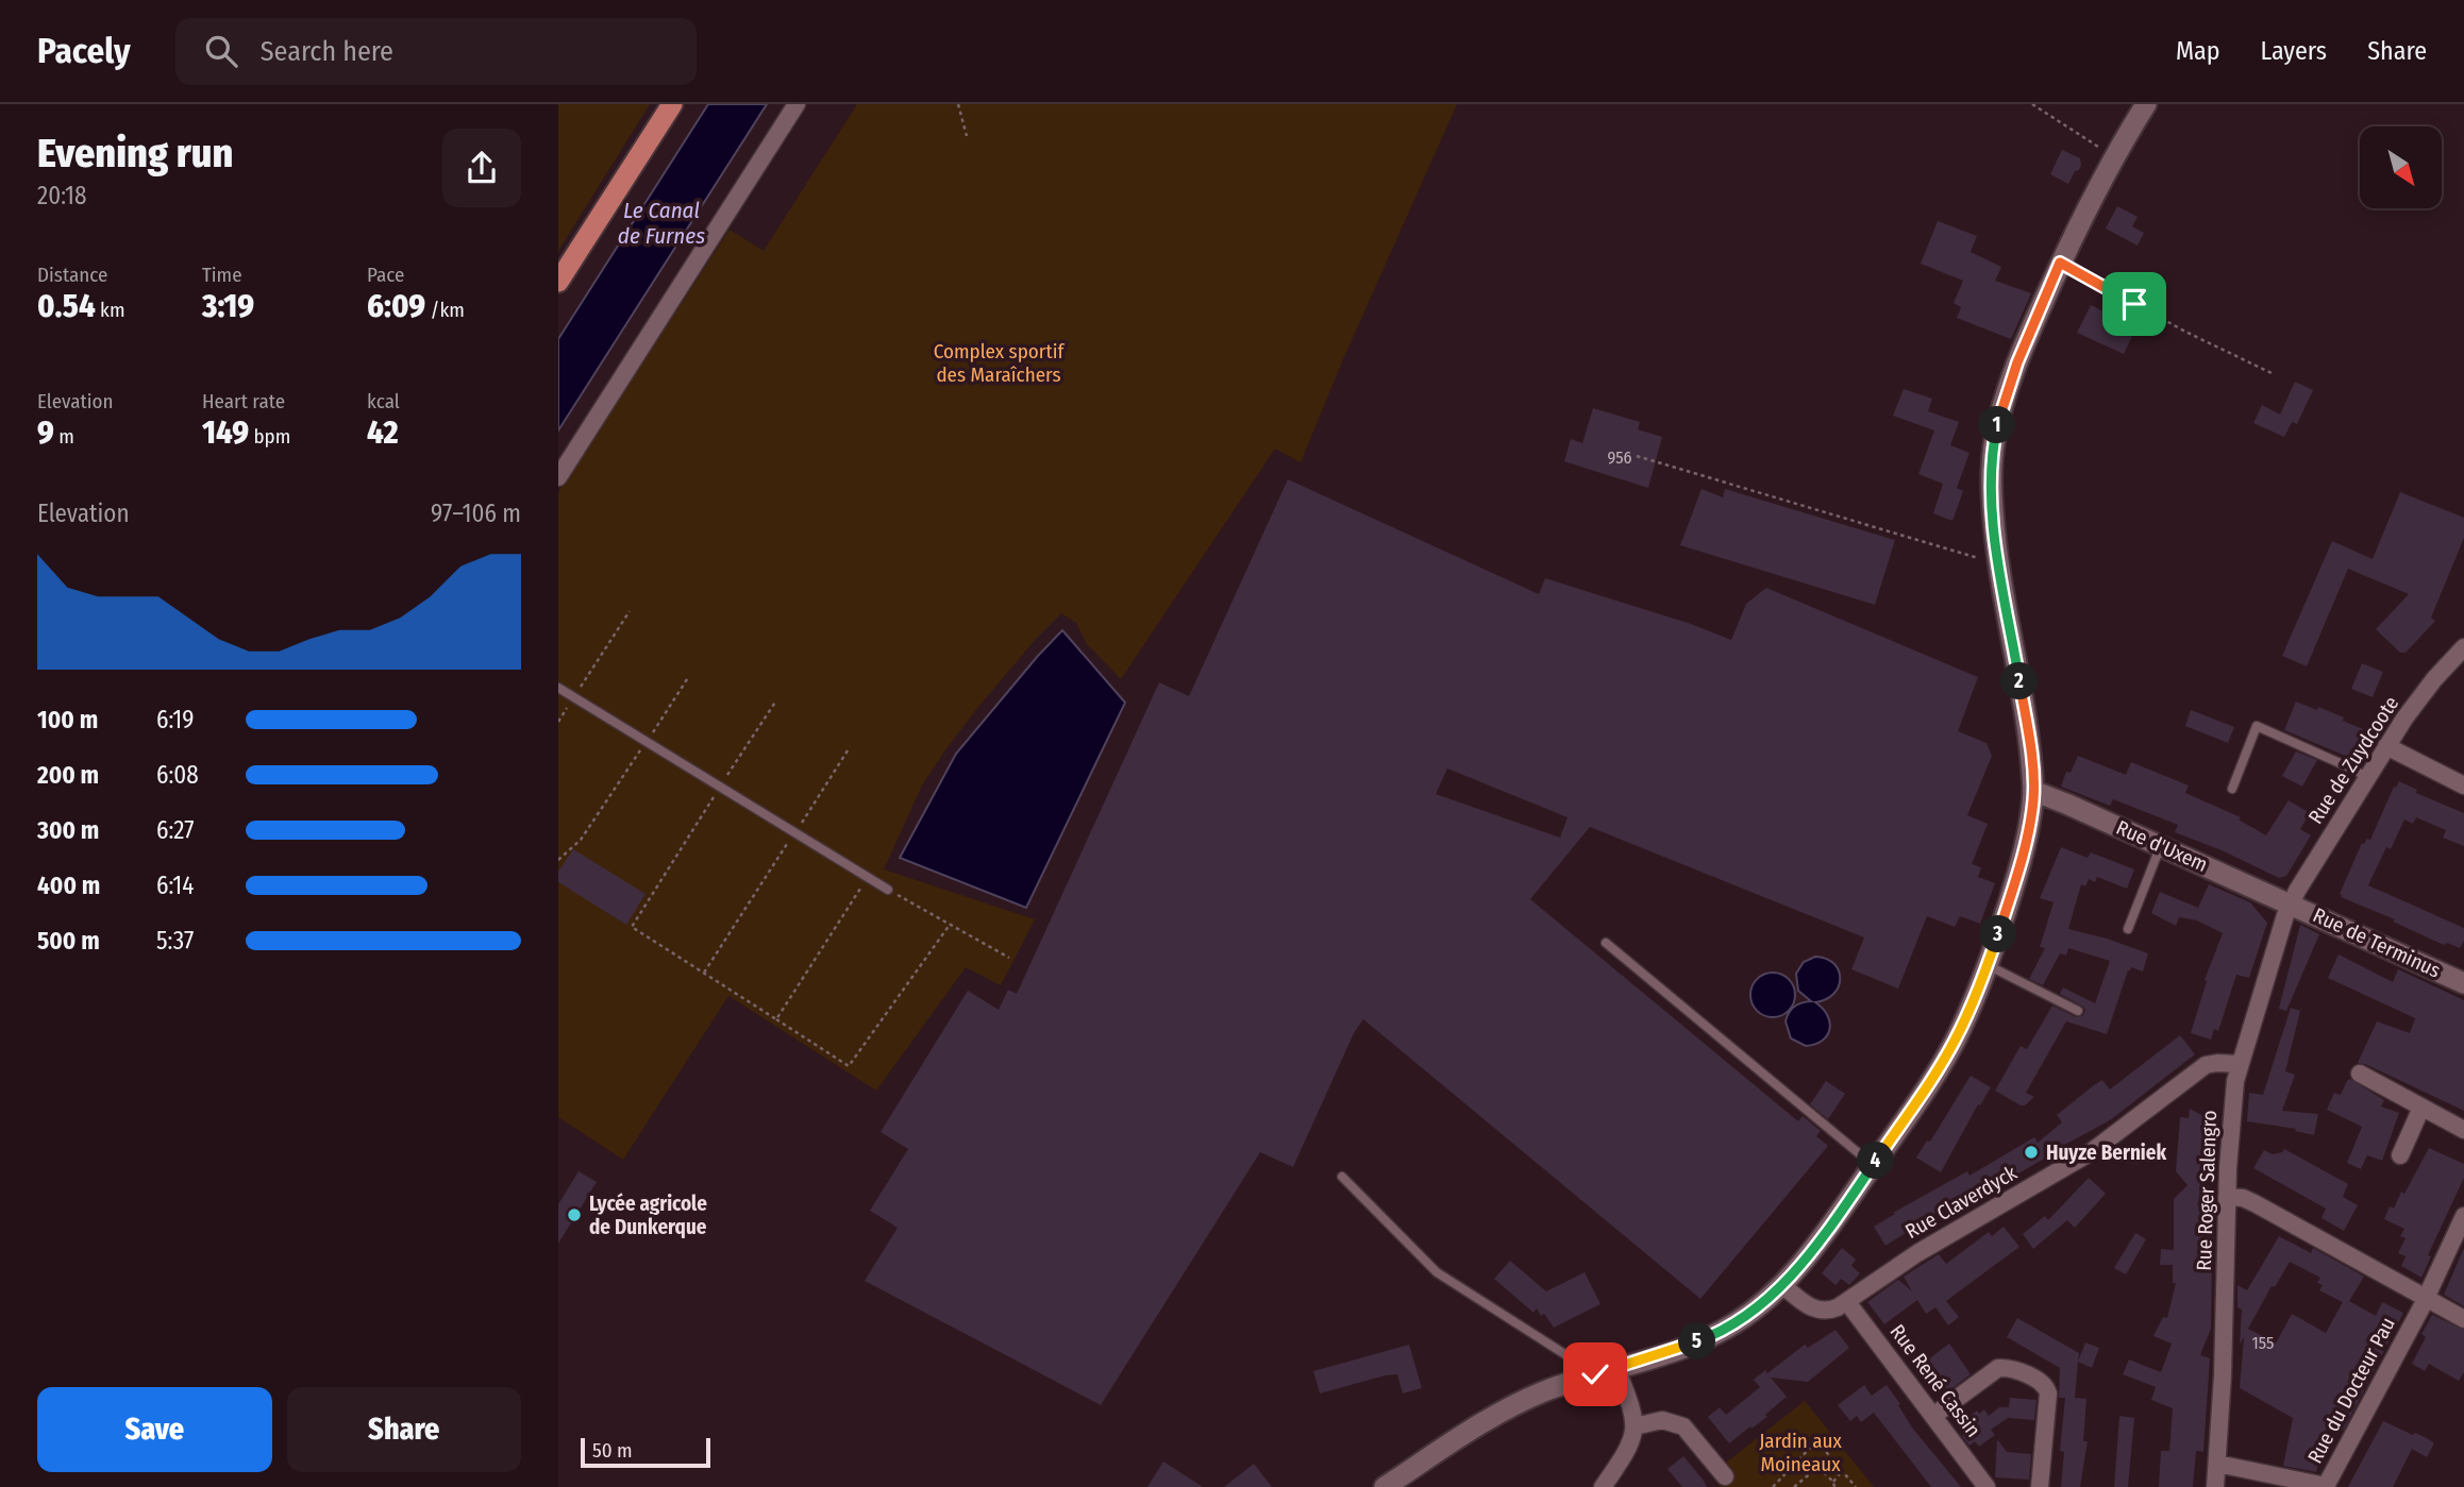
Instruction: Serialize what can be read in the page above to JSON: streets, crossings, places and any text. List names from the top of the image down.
{
  "streets": {
    "main road": ["Rue d'Uxem", "Rue de Terminus"],
    "street": [
      "Rue de Zuydcoote",
      "Rue Roger Salengro",
      "Rue Claverdyck",
      "Rue René Cassin",
      "Rue du Docteur Pau"
    ]
  },
  "crossings": [
    ["Rue de Zuydcoote", "Rue d'Uxem"],
    ["Rue de Zuydcoote", "Rue de Terminus"],
    ["Rue de Zuydcoote", "Rue Roger Salengro"],
    ["Rue d'Uxem", "Rue de Terminus"],
    ["Rue d'Uxem", "Rue Roger Salengro"],
    ["Rue de Terminus", "Rue Roger Salengro"],
    ["Rue Roger Salengro", "Rue Claverdyck"],
    ["Rue Roger Salengro", "Rue du Docteur Pau"],
    ["Rue Claverdyck", "Rue René Cassin"]
  ],
  "water": ["Le Canal de Furnes"],
  "parks": ["Complex sportif des Maraîchers", "Jardin aux Moineaux"],
  "places": ["Huyze Berniek", "Lycée agricole de Dunkerque"],
  "house_numbers": ["956", "155"],
  "scale_bar": "50 m",
  "north": "bottom right",
  "page": {
    "header": "Pacely",
    "search": "Search here",
    "nav": ["Map", "Layers", "Share"],
    "heading": ["Evening run", "20:18"],
    "stats": [
      ["Distance", "0.54 km"],
      ["Time", "3:19"],
      ["Pace", "6:09 /km"],
      ["Elevation", "9 m"],
      ["Heart rate", "149 bpm"],
      ["kcal", "42"]
    ],
    "pins": [
      "1",
      "2",
      "3",
      "4",
      "5"
    ],
    "chart": ["Elevation", "97–106 m"],
    "list": [
      {
        "name": "100 m",
        "note": "6:19"
      },
      {
        "name": "200 m",
        "note": "6:08"
      },
      {
        "name": "300 m",
        "note": "6:27"
      },
      {
        "name": "400 m",
        "note": "6:14"
      },
      {
        "name": "500 m",
        "note": "5:37"
      }
    ],
    "buttons": ["Save", "Share"],
    "scale": "50 m"
  }
}
